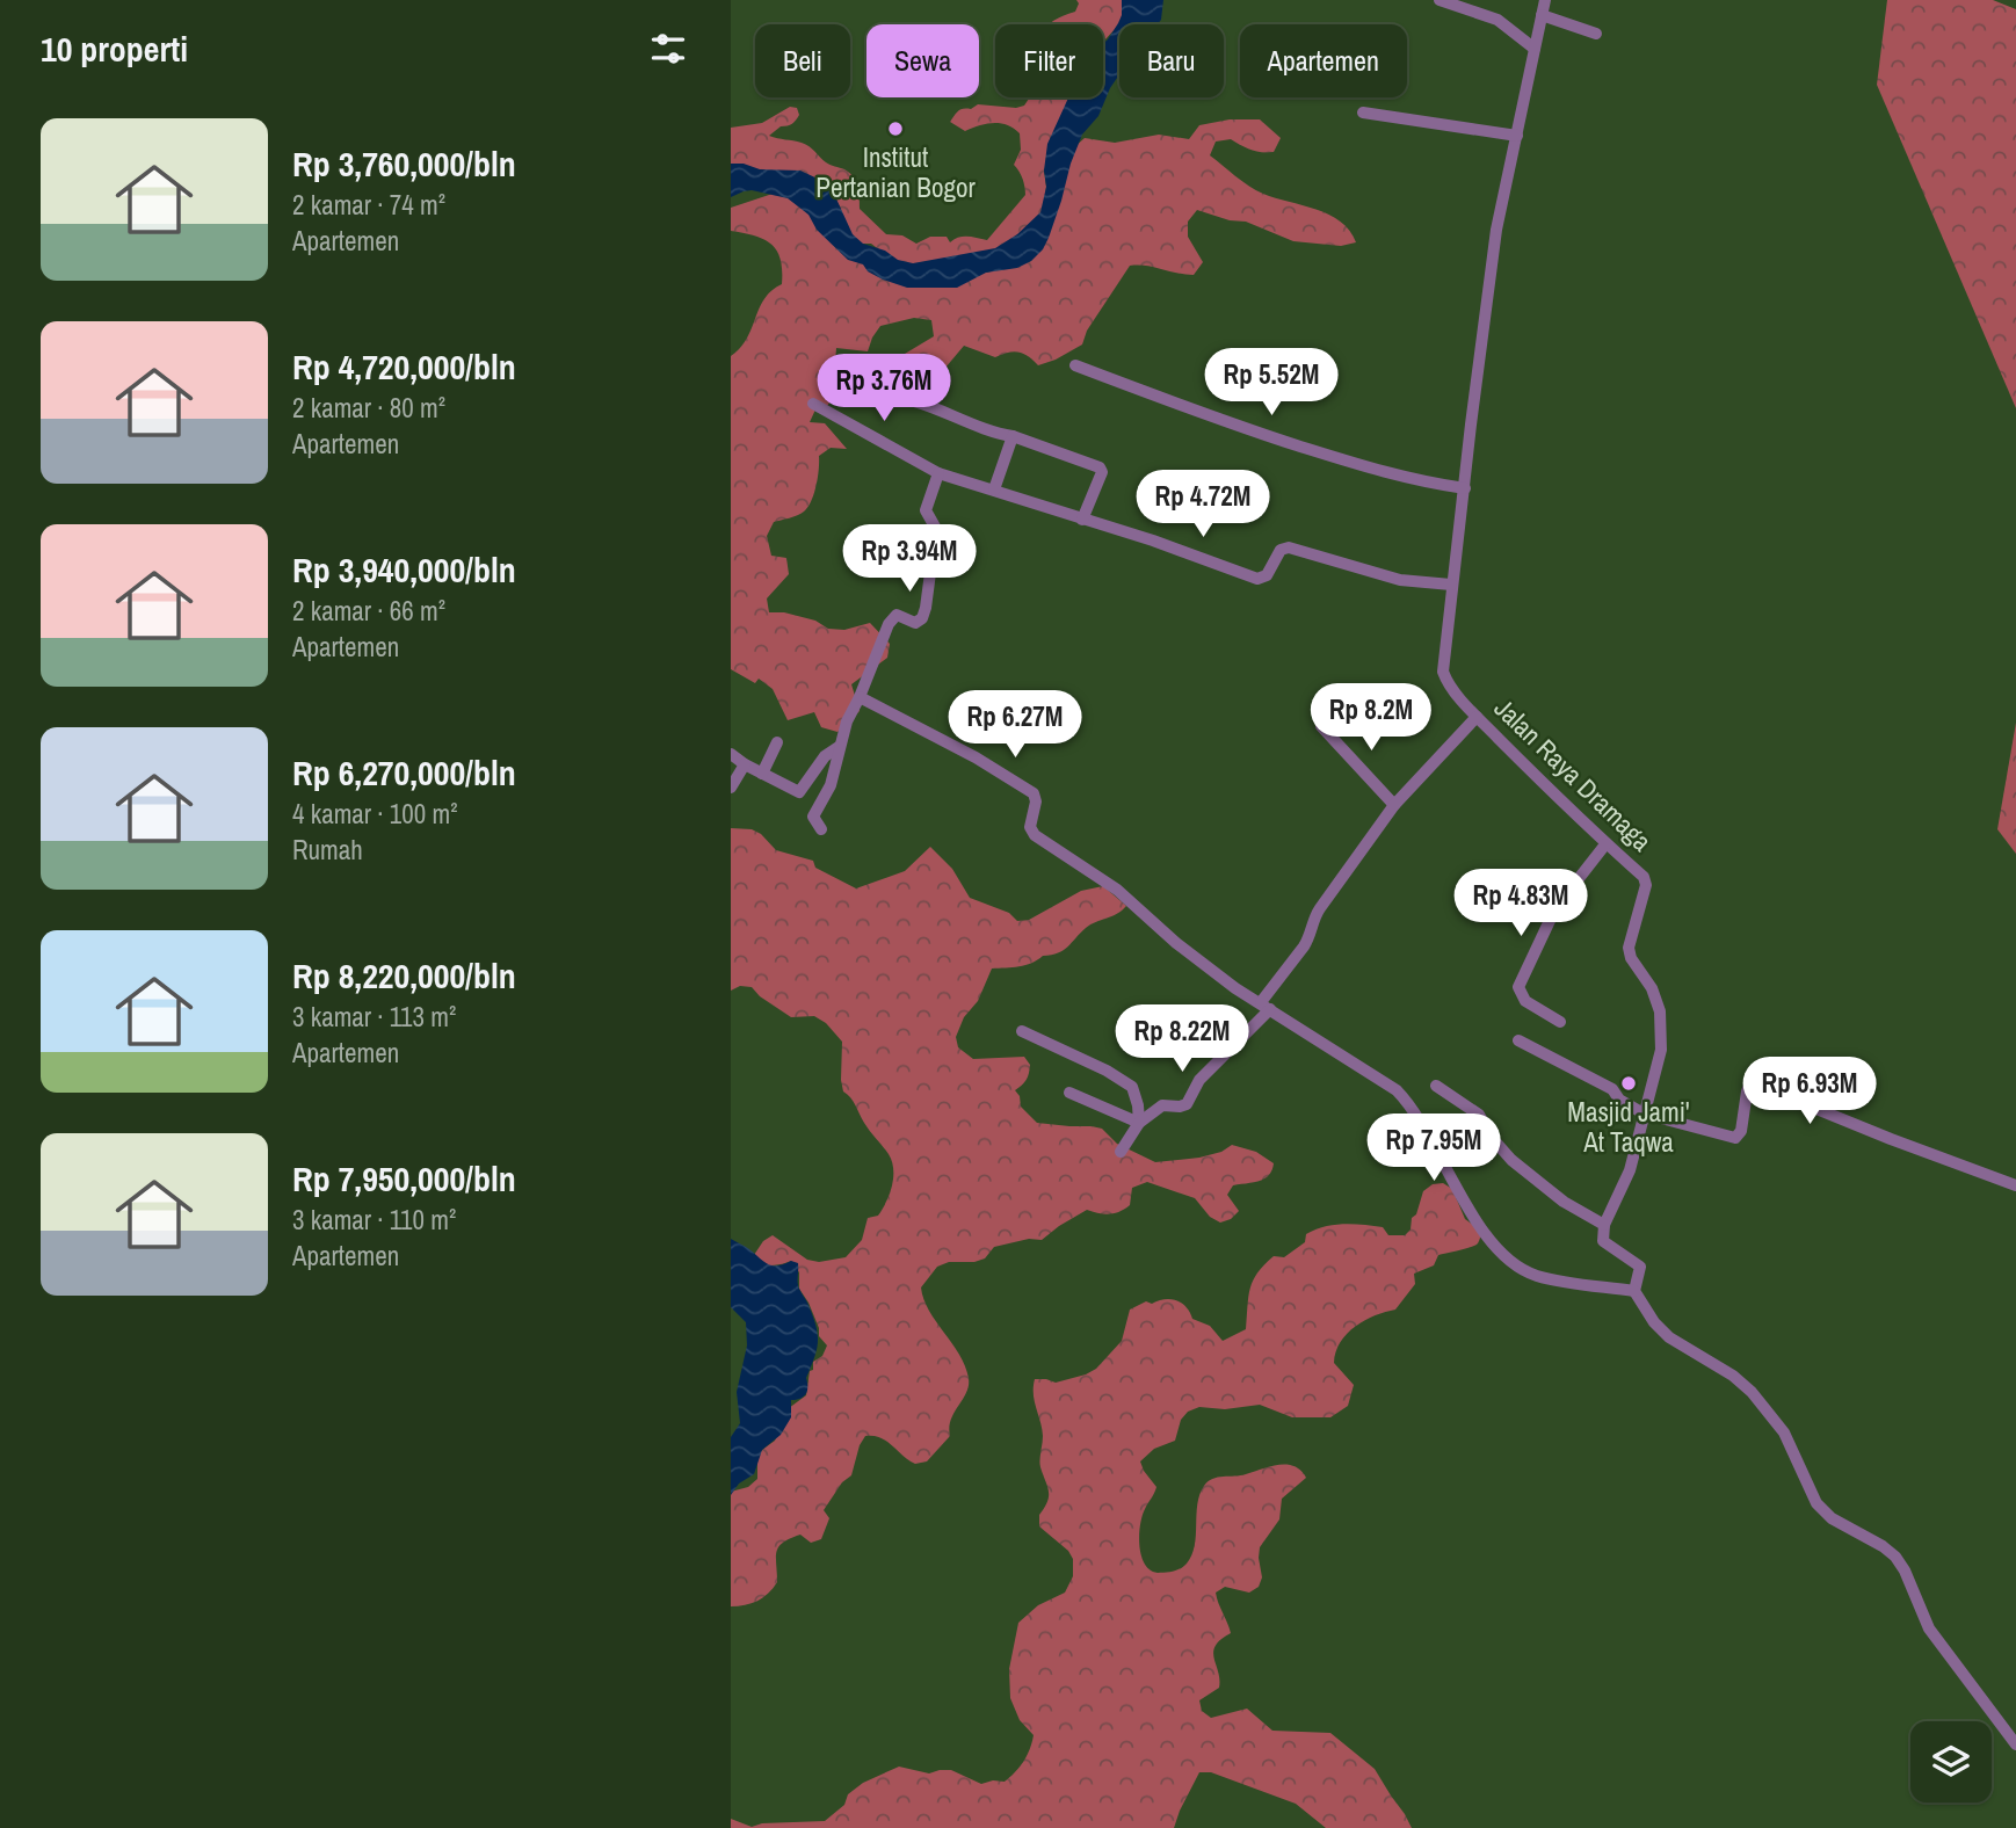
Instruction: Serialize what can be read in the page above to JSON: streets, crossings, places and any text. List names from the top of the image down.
{
  "streets": {
    "street": ["Jalan Raya Dramaga"]
  },
  "places": ["Institut Pertanian Bogor", "Masjid Jami' At Taqwa"],
  "page": {
    "heading": "10 properti",
    "chip": [
      "Beli",
      "Sewa",
      "Filter",
      "Baru",
      "Apartemen"
    ],
    "list": [
      {
        "name": "Rp 3,760,000/bln",
        "note": "2 kamar · 74 m² · Apartemen"
      },
      {
        "name": "Rp 4,720,000/bln",
        "note": "2 kamar · 80 m² · Apartemen"
      },
      {
        "name": "Rp 3,940,000/bln",
        "note": "2 kamar · 66 m² · Apartemen"
      },
      {
        "name": "Rp 6,270,000/bln",
        "note": "4 kamar · 100 m² · Rumah"
      },
      {
        "name": "Rp 8,220,000/bln",
        "note": "3 kamar · 113 m² · Apartemen"
      },
      {
        "name": "Rp 7,950,000/bln",
        "note": "3 kamar · 110 m² · Apartemen"
      }
    ],
    "price": [
      "Rp 5.52M",
      "Rp 3.76M",
      "Rp 4.72M",
      "Rp 3.94M",
      "Rp 8.2M",
      "Rp 6.27M",
      "Rp 4.83M",
      "Rp 8.22M",
      "Rp 6.93M",
      "Rp 7.95M"
    ]
  }
}
